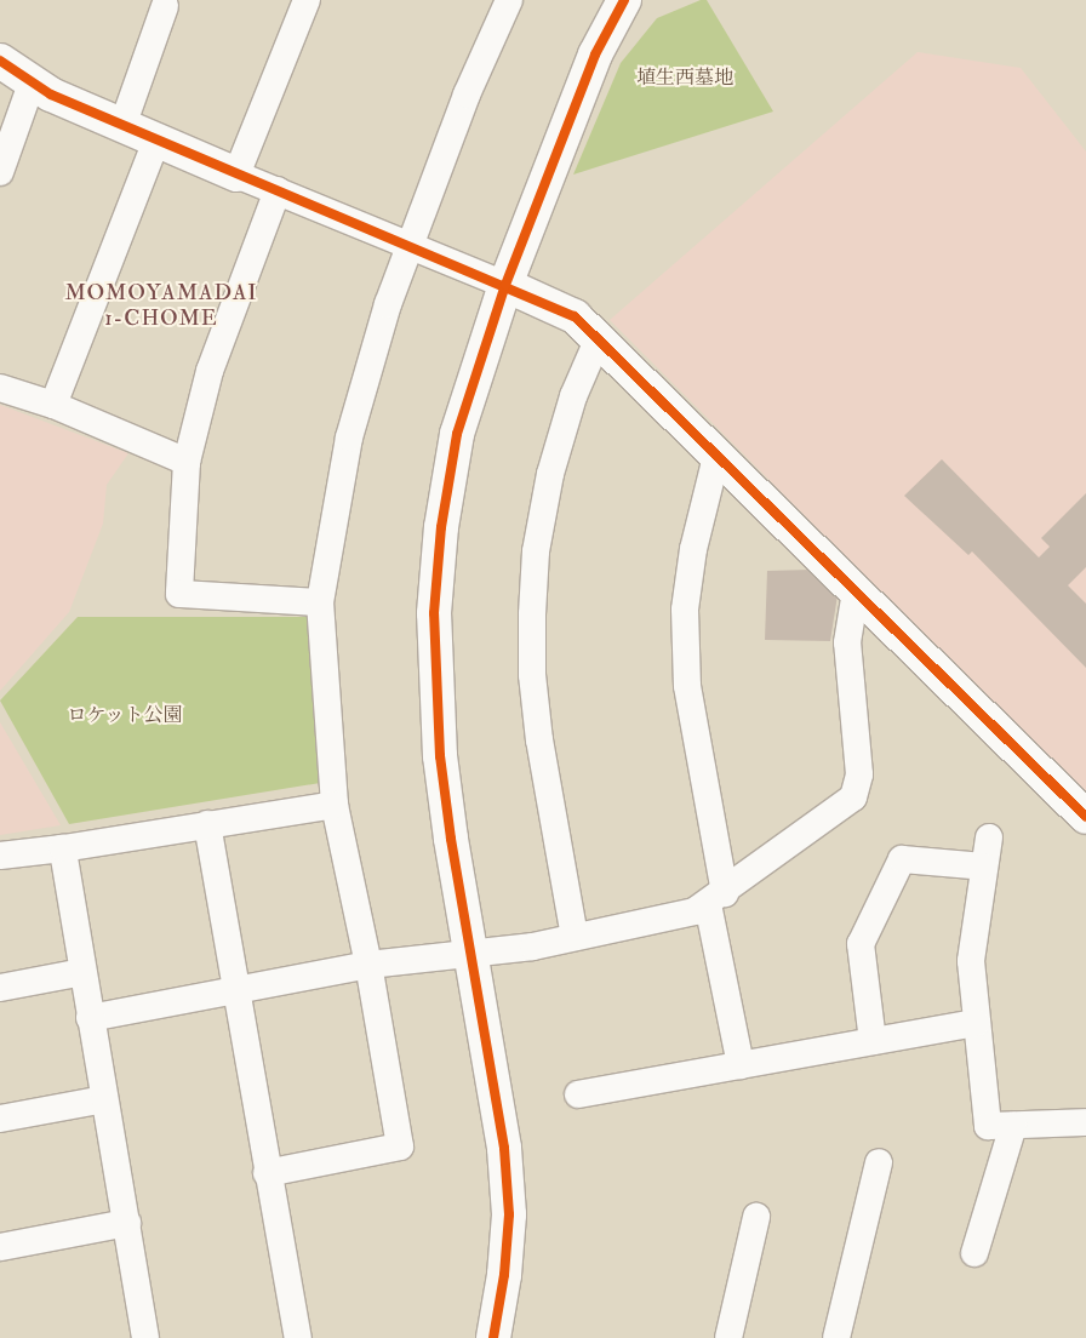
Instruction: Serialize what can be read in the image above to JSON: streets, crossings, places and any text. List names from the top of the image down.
{
  "districts": ["MOMOYAMADAI 1-CHOME"],
  "parks": ["埴生西墓地", "ロケット公園"]
}
